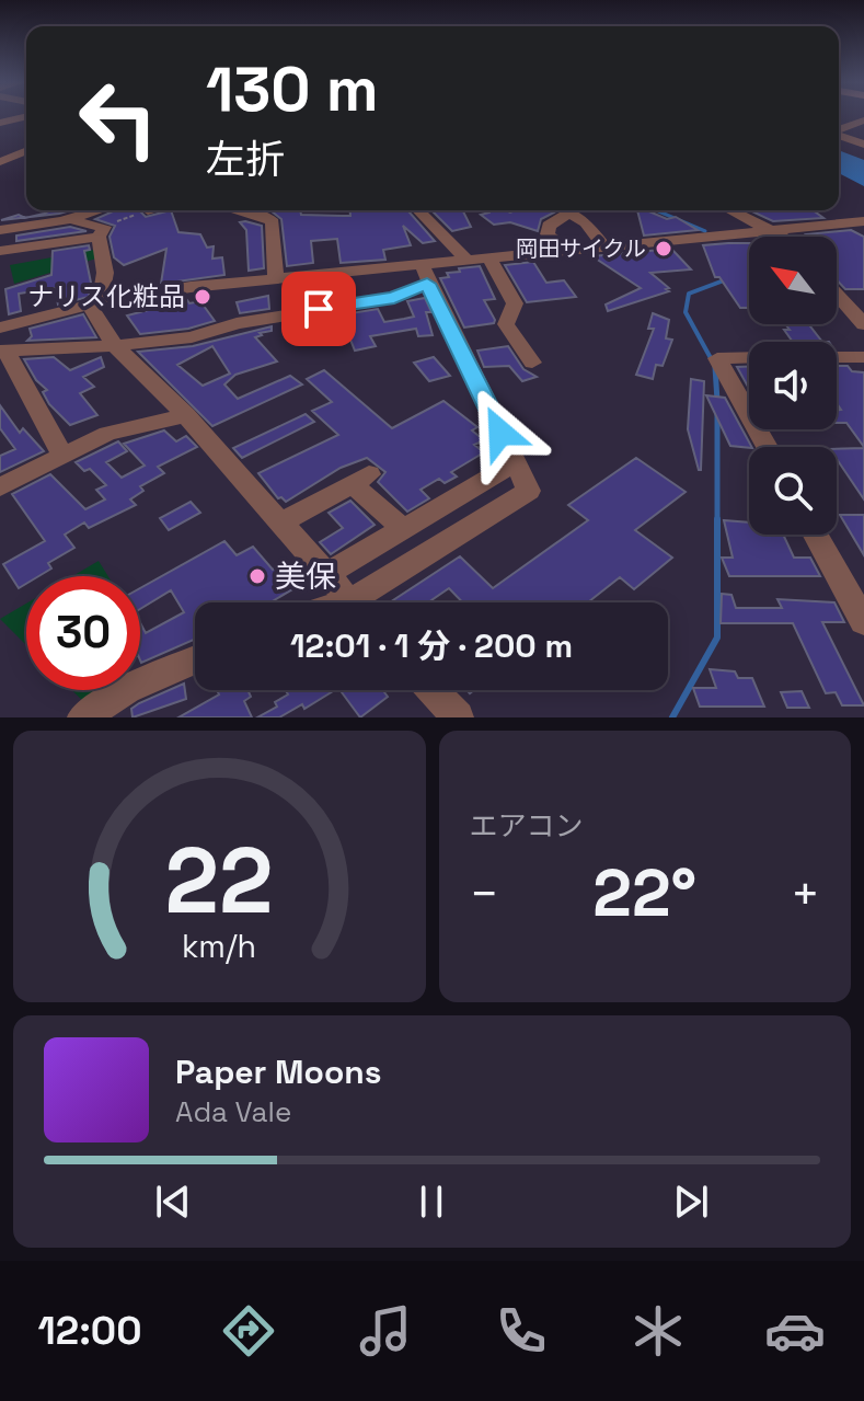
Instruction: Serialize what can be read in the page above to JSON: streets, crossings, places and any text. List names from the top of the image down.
{
  "places": ["岡田サイクル", "ナリス化粧品", "美保"],
  "north": "top left",
  "page": {
    "turn": ["130 m", "左折"],
    "limit": "30",
    "trip": "12:01 · 1 分 · 200 m",
    "tile": "エアコン",
    "heat": ["−", "22°", "+"],
    "song": ["Paper Moons", "Ada Vale"],
    "tabs": "12:00",
    "gauge": ["22", "km/h"]
  }
}
